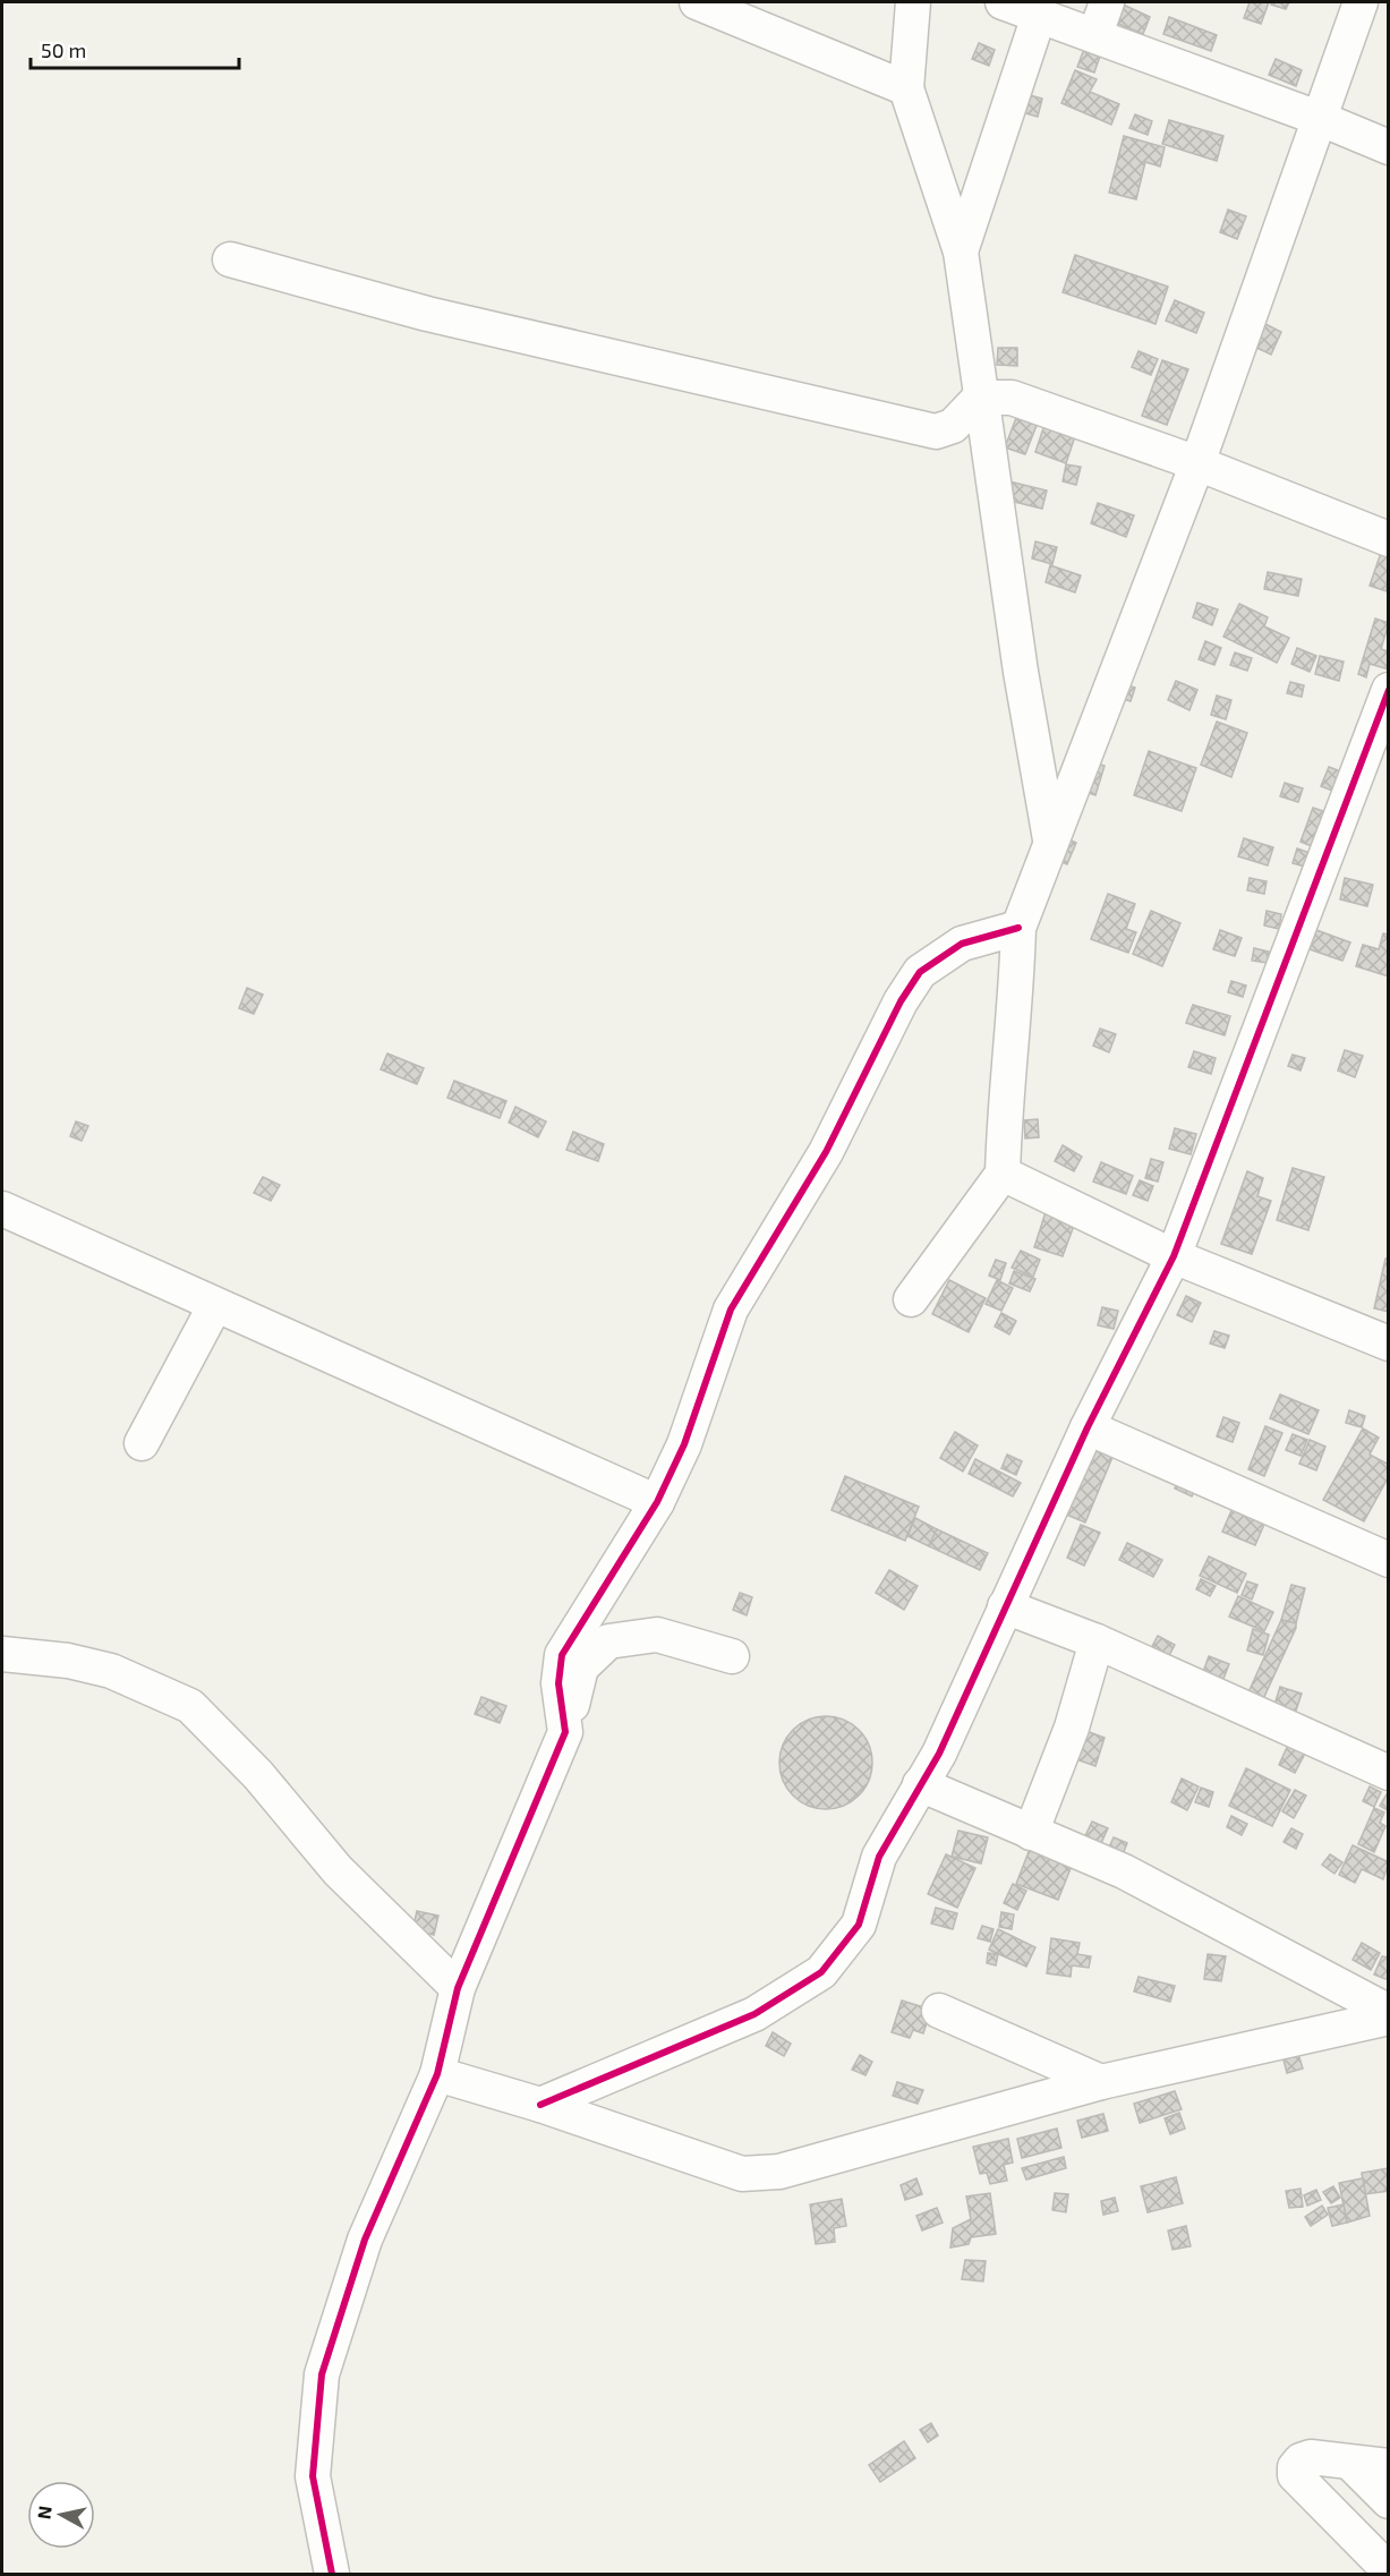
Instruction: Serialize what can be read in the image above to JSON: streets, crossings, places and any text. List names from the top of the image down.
{
  "scale_bar": "50 m",
  "north": "left"
}
